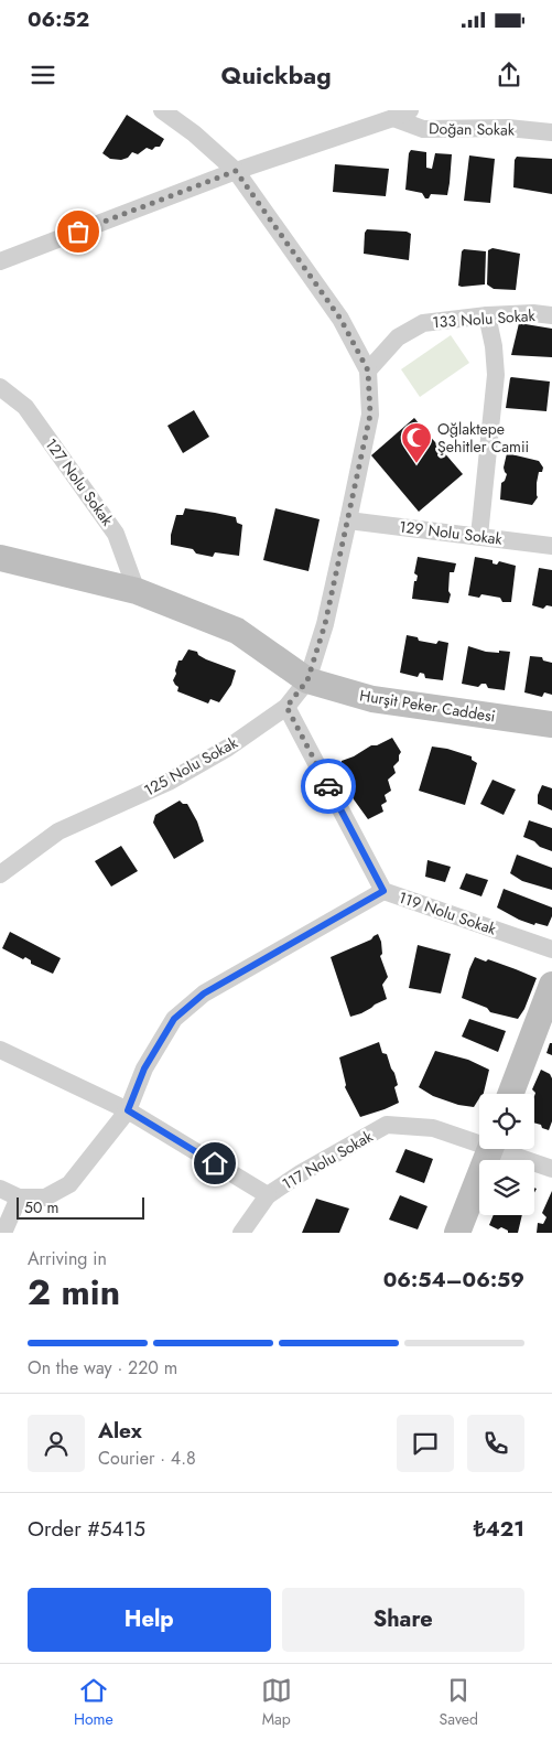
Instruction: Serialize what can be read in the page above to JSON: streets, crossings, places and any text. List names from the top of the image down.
{
  "streets": {
    "street": [
      "Doğan Sokak",
      "133 Nolu Sokak",
      "127 Nolu Sokak",
      "129 Nolu Sokak",
      "Hurşit Peker Caddesi",
      "125 Nolu Sokak",
      "119 Nolu Sokak",
      "117 Nolu Sokak"
    ]
  },
  "crossings": [
    ["127 Nolu Sokak", "Hurşit Peker Caddesi"],
    ["Hurşit Peker Caddesi", "125 Nolu Sokak"],
    ["125 Nolu Sokak", "119 Nolu Sokak"]
  ],
  "places": {
    "mosque": ["Oğlaktepe Şehitler Camii"]
  },
  "scale_bar": "50 m",
  "page": {
    "status": "06:52",
    "header": "Quickbag",
    "scale": "50 m",
    "heading": ["2 min", "Arriving in", "06:54–06:59"],
    "panel": [
      "Alex",
      "Courier · 4.8",
      "Order #5415",
      "₺421"
    ],
    "bar": "On the way · 220 m",
    "buttons": ["Help", "Share"],
    "tabs": ["Home", "Map", "Saved"]
  }
}
